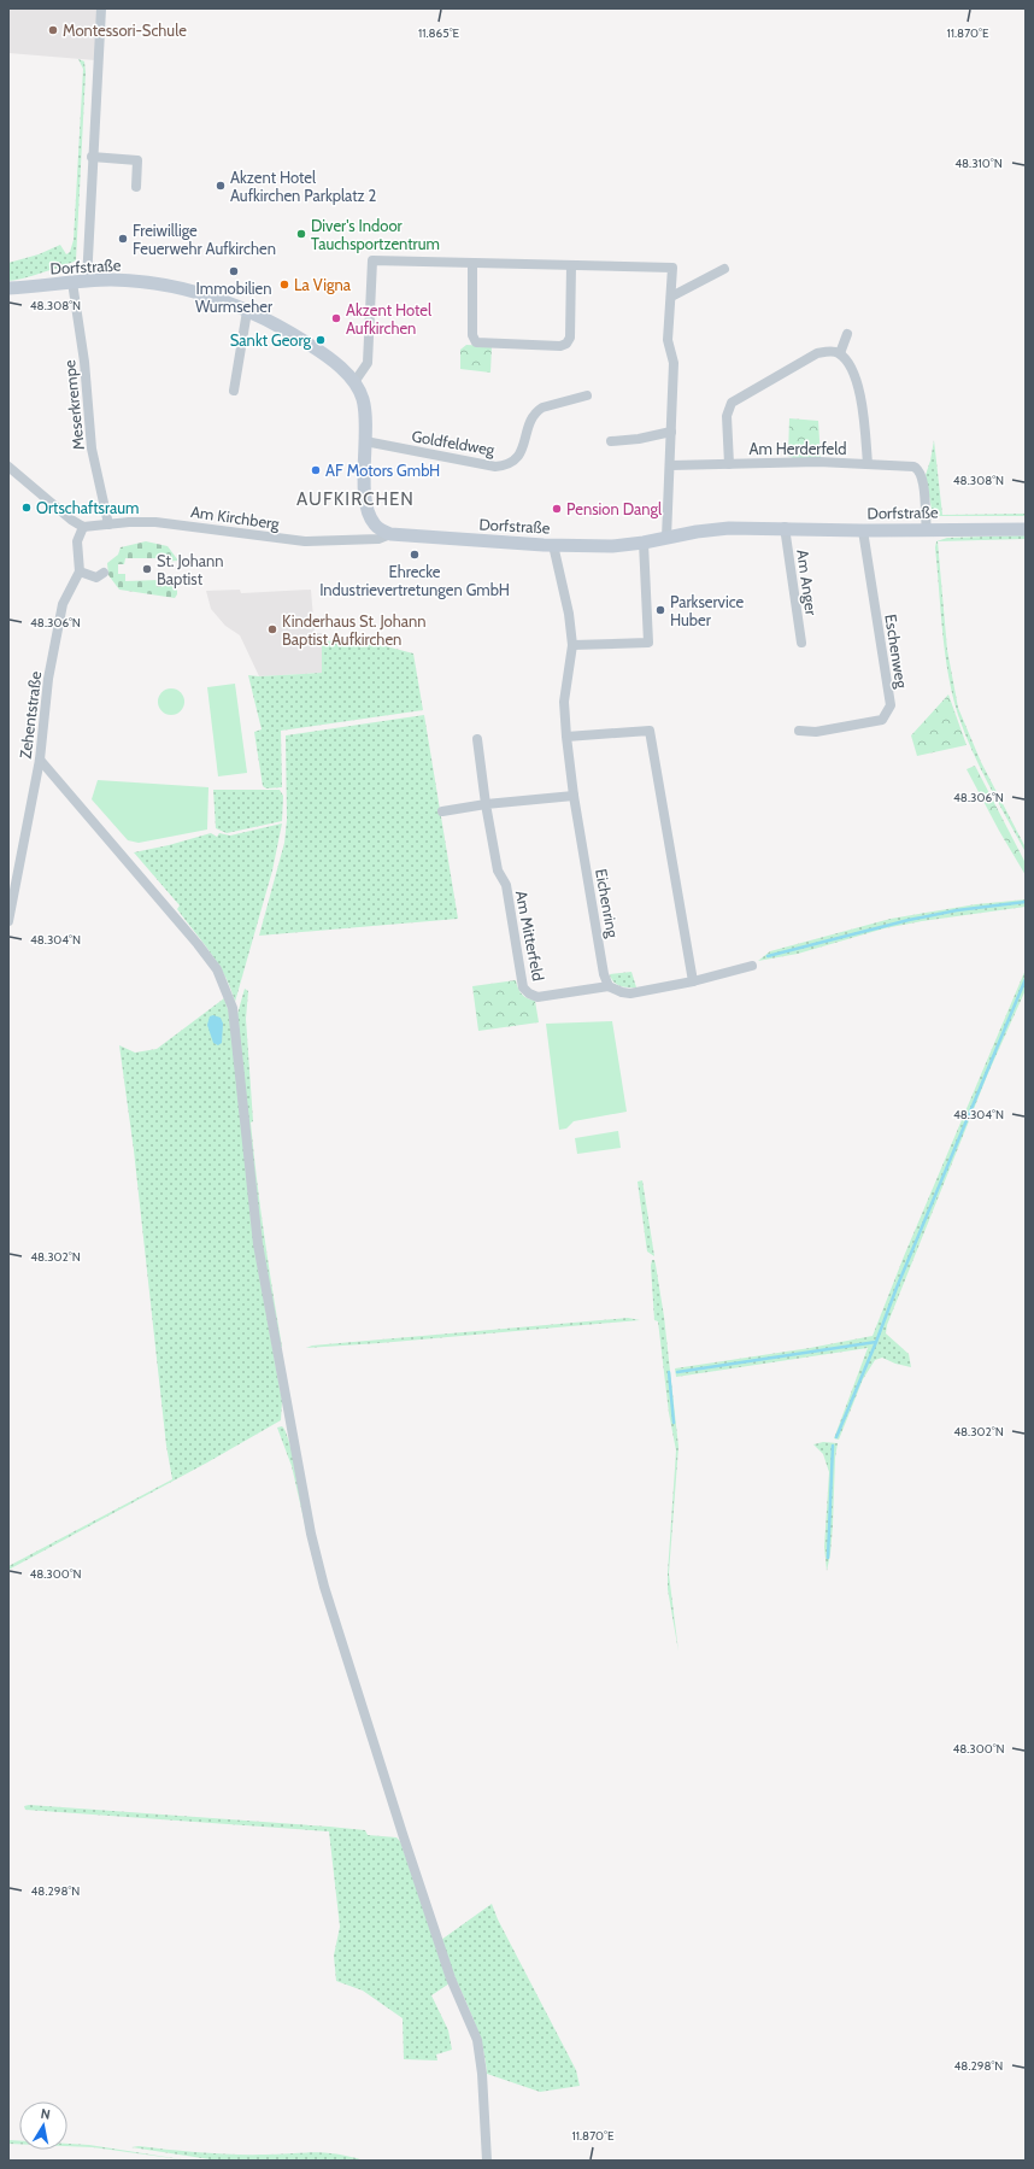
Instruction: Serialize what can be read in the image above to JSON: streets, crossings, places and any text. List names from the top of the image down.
{
  "streets": {
    "street": [
      "Dorfstraße",
      "Meserkrempe",
      "Goldfeldweg",
      "Am Herderfeld",
      "Am Kirchberg",
      "Am Anger",
      "Eschenweg",
      "Zehentstraße",
      "Eichenring",
      "Am Mitterfeld"
    ]
  },
  "crossings": [
    ["Dorfstraße", "Meserkrempe"],
    ["Dorfstraße", "Goldfeldweg"],
    ["Dorfstraße", "Am Herderfeld"],
    ["Dorfstraße", "Am Kirchberg"],
    ["Dorfstraße", "Am Anger"],
    ["Dorfstraße", "Eschenweg"],
    ["Dorfstraße", "Eichenring"],
    ["Meserkrempe", "Am Kirchberg"],
    ["Eichenring", "Am Mitterfeld"]
  ],
  "districts": ["AUFKIRCHEN"],
  "places": [
    "Montessori-Schule",
    "Akzent Hotel Aufkirchen Parkplatz 2",
    "Diver's Indoor Tauchsportzentrum",
    "Freiwillige Feuerwehr Aufkirchen",
    "Immobilien Wurmseher",
    "La Vigna",
    "Akzent Hotel Aufkirchen",
    "Sankt Georg",
    "AF Motors GmbH",
    "Ortschaftsraum",
    "Pension Dangl",
    "Ehrecke Industrievertretungen GmbH",
    "St. Johann Baptist",
    "Parkservice Huber",
    "Kinderhaus St. Johann Baptist Aufkirchen"
  ],
  "north": "top",
  "coordinates": [
    "11.865°E",
    "11.870°E",
    "48.310°N",
    "48.308°N",
    "48.306°N",
    "48.304°N",
    "48.302°N",
    "48.300°N",
    "48.298°N"
  ]
}
